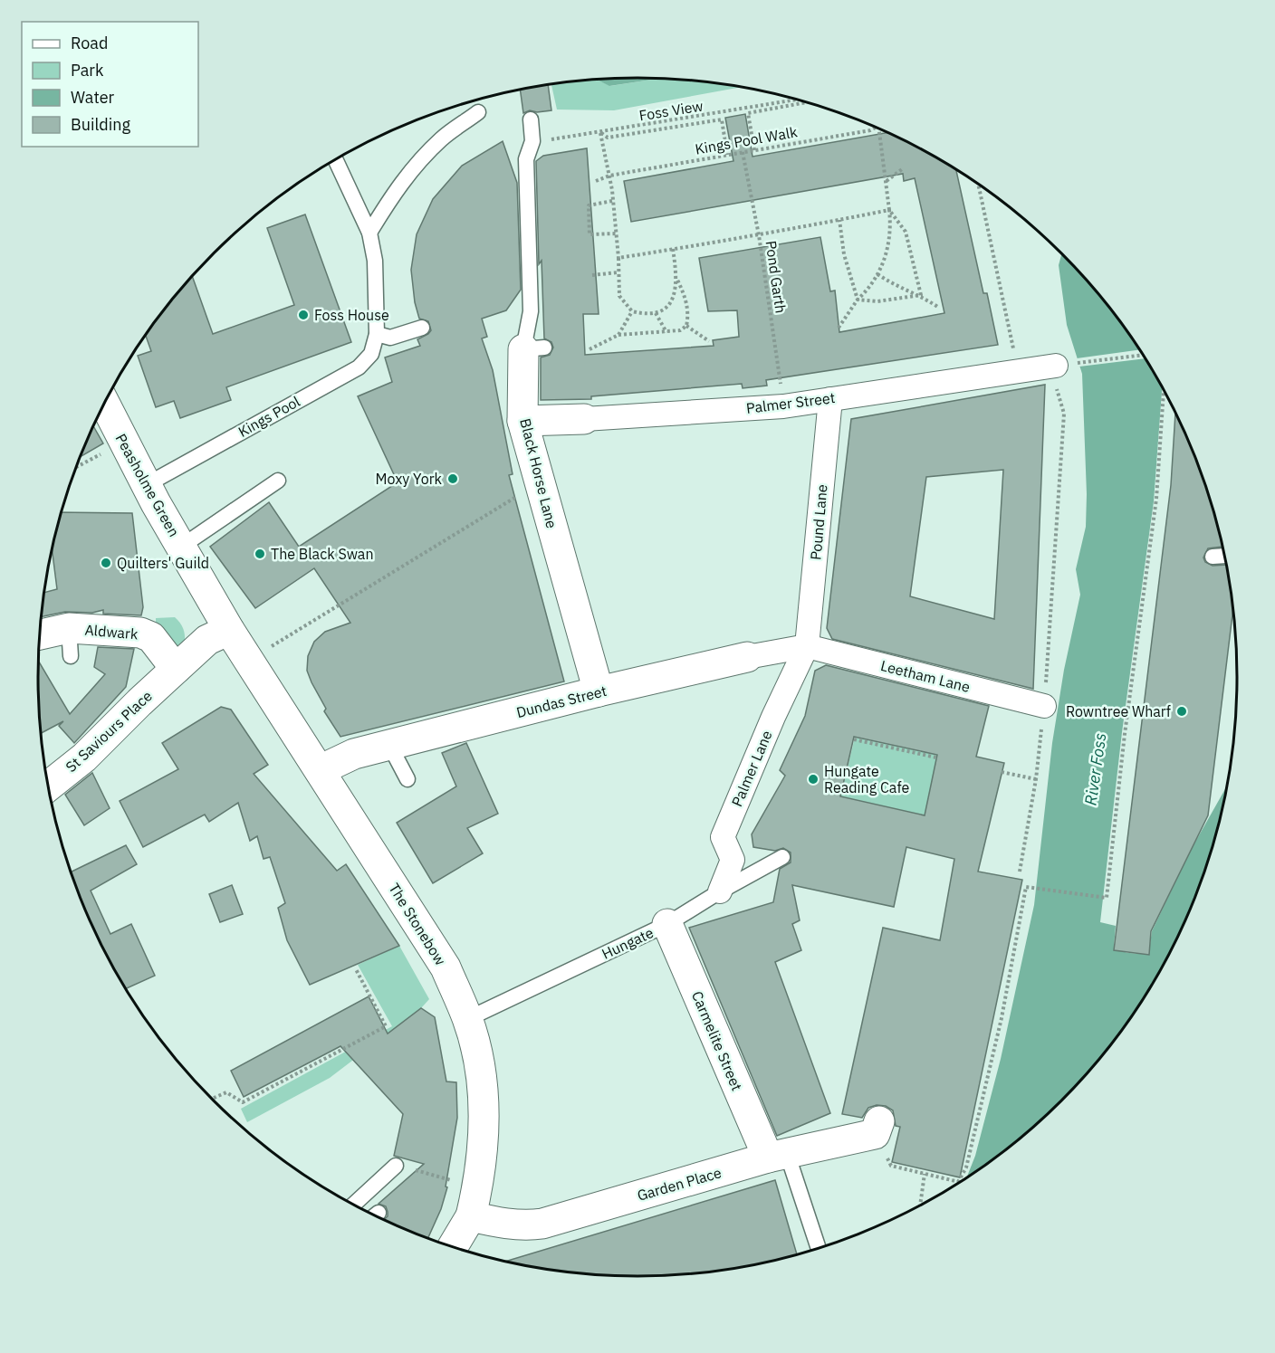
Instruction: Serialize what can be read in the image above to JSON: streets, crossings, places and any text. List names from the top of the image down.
{
  "streets": {
    "street": [
      "Palmer Street",
      "Black Horse Lane",
      "Peasholme Green",
      "Pound Lane",
      "Aldwark",
      "Leetham Lane",
      "Dundas Street",
      "St Saviours Place",
      "Palmer Lane",
      "The Stonebow",
      "Carmelite Street",
      "Garden Place"
    ],
    "lane": ["Kings Pool", "Hungate"],
    "path": ["Foss View", "Kings Pool Walk", "Pond Garth"]
  },
  "crossings": [
    ["Foss View", "Black Horse Lane"],
    ["Kings Pool Walk", "Pond Garth"],
    ["Pond Garth", "Palmer Street"],
    ["Palmer Street", "Black Horse Lane"],
    ["Palmer Street", "Pound Lane"],
    ["Kings Pool", "Peasholme Green"],
    ["Black Horse Lane", "Dundas Street"],
    ["Peasholme Green", "St Saviours Place"],
    ["Peasholme Green", "The Stonebow"],
    ["Pound Lane", "Leetham Lane"],
    ["Pound Lane", "Dundas Street"],
    ["Pound Lane", "Palmer Lane"],
    ["Aldwark", "St Saviours Place"],
    ["Leetham Lane", "Dundas Street"],
    ["Leetham Lane", "Palmer Lane"],
    ["Dundas Street", "Palmer Lane"],
    ["Dundas Street", "The Stonebow"],
    ["St Saviours Place", "The Stonebow"],
    ["Palmer Lane", "Hungate"],
    ["The Stonebow", "Hungate"],
    ["The Stonebow", "Garden Place"],
    ["Hungate", "Carmelite Street"],
    ["Carmelite Street", "Garden Place"]
  ],
  "water": ["River Foss"],
  "places": [
    "Foss House",
    "Moxy York",
    "The Black Swan",
    "Quilters' Guild",
    "Rowntree Wharf",
    "Hungate Reading Cafe"
  ],
  "legend": [
    "Road",
    "Park",
    "Water",
    "Building"
  ]
}
